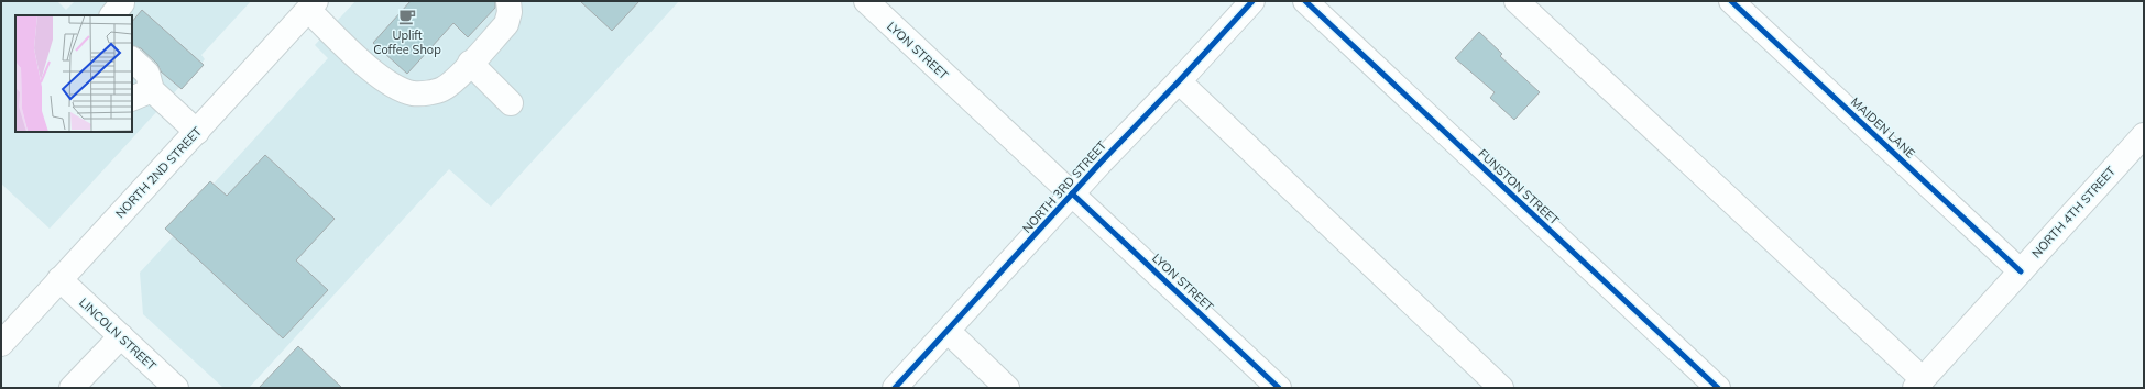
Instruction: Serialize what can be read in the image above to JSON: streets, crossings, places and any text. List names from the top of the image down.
{
  "streets": {
    "main road": [
      "LYON STREET",
      "MAIDEN LANE",
      "NORTH 2ND STREET",
      "NORTH 3RD STREET",
      "FUNSTON STREET",
      "NORTH 4TH STREET",
      "LINCOLN STREET"
    ]
  },
  "crossings": [
    ["LYON STREET", "NORTH 3RD STREET"],
    ["MAIDEN LANE", "NORTH 4TH STREET"],
    ["NORTH 2ND STREET", "LINCOLN STREET"]
  ],
  "places": {
    "cafe": ["Uplift Coffee Shop"]
  }
}
